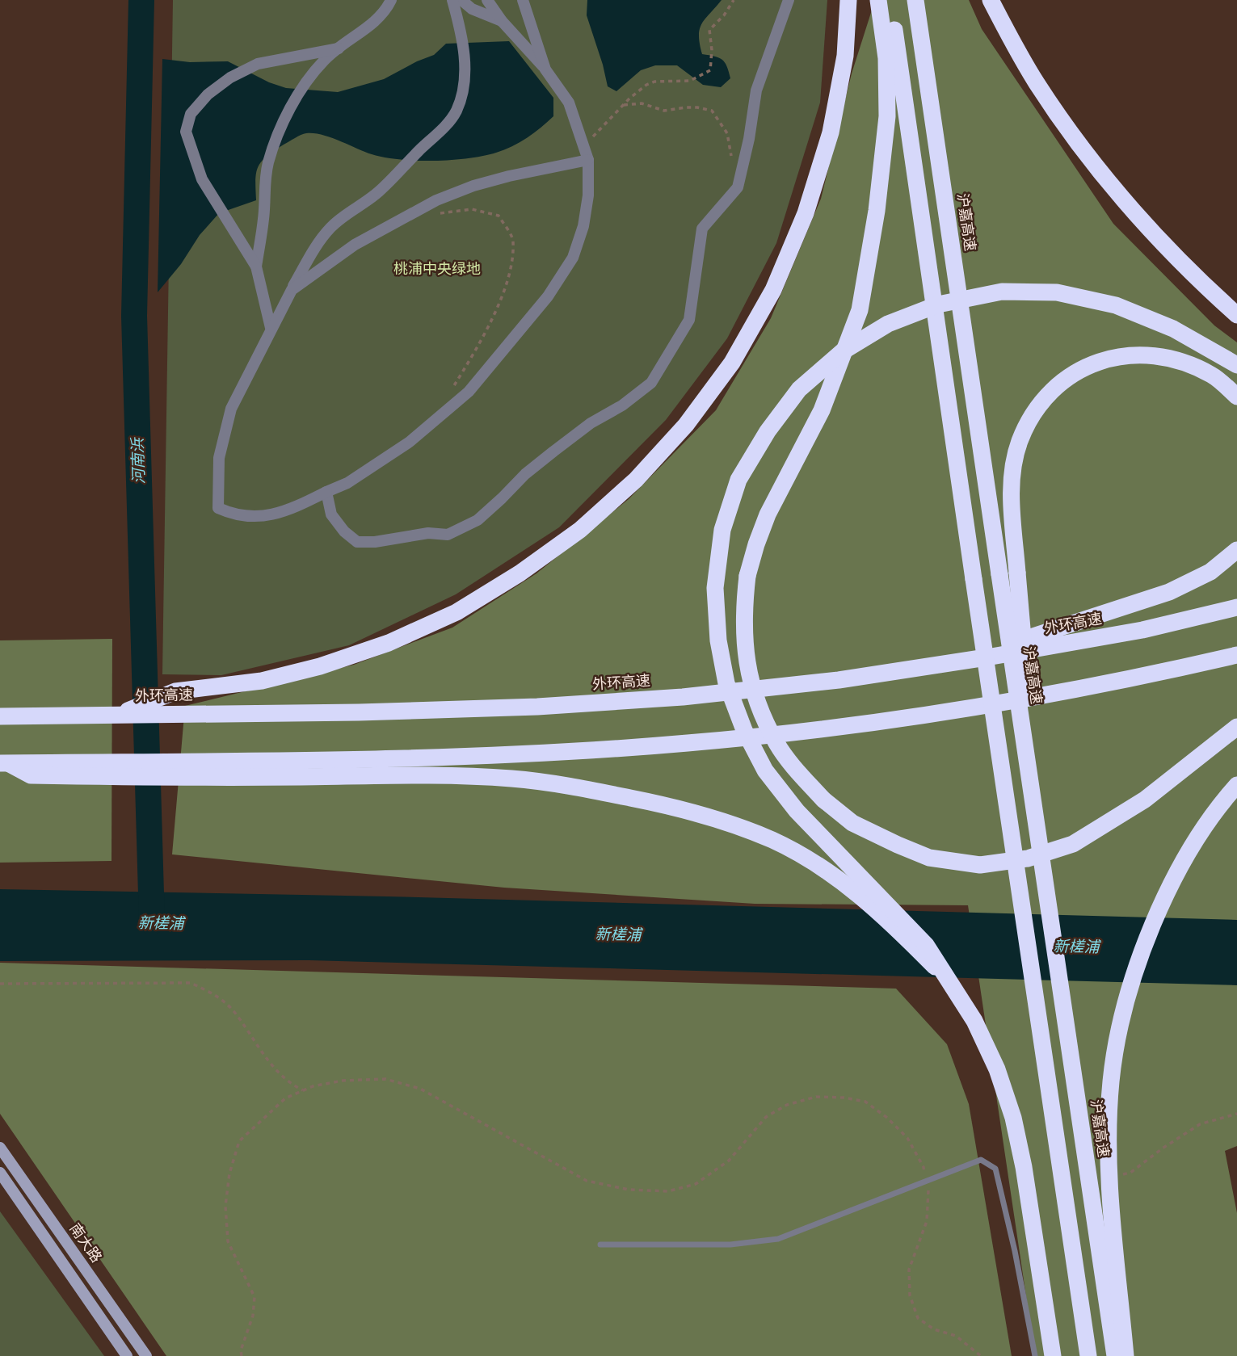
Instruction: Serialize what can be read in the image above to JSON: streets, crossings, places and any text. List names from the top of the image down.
{
  "streets": {
    "highway": ["沪嘉高速", "外环高速"],
    "street": ["南大路"]
  },
  "water": ["河南浜", "新槎浦"],
  "parks": ["桃浦中央绿地"]
}
